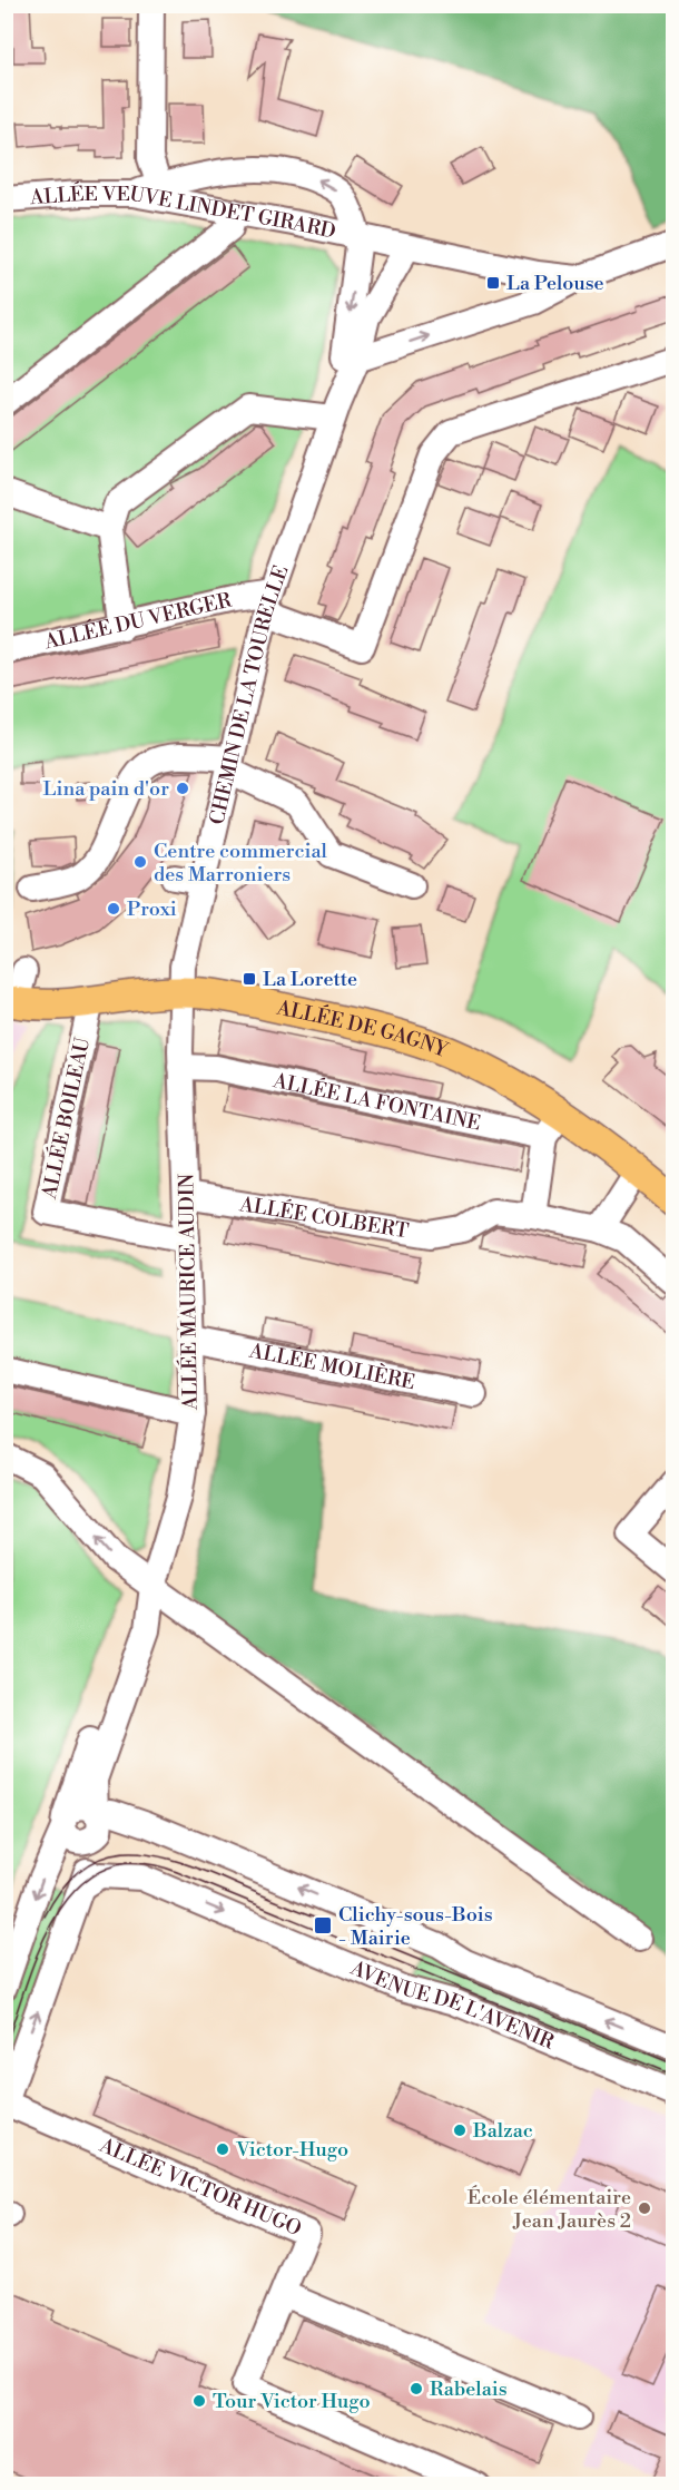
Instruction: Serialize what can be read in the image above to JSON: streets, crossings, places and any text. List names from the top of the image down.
{
  "streets": {
    "main road": ["ALLÉE DE GAGNY"],
    "street": [
      "ALLÉE VEUVE LINDET GIRARD",
      "ALLÉE DU VERGER",
      "CHEMIN DE LA TOURELLE",
      "ALLÉE LA FONTAINE",
      "ALLÉE BOILEAU",
      "ALLÉE COLBERT",
      "ALLÉE MAURICE AUDIN",
      "ALLÉE MOLIÈRE",
      "AVENUE DE L'AVENIR",
      "ALLÉE VICTOR HUGO"
    ]
  },
  "crossings": [
    ["ALLÉE VEUVE LINDET GIRARD", "CHEMIN DE LA TOURELLE"],
    ["ALLÉE DU VERGER", "CHEMIN DE LA TOURELLE"],
    ["CHEMIN DE LA TOURELLE", "ALLÉE DE GAGNY"],
    ["CHEMIN DE LA TOURELLE", "ALLÉE MAURICE AUDIN"],
    ["ALLÉE DE GAGNY", "ALLÉE LA FONTAINE"],
    ["ALLÉE DE GAGNY", "ALLÉE BOILEAU"],
    ["ALLÉE DE GAGNY", "ALLÉE MAURICE AUDIN"],
    ["ALLÉE LA FONTAINE", "ALLÉE MAURICE AUDIN"],
    ["ALLÉE BOILEAU", "ALLÉE MAURICE AUDIN"],
    ["ALLÉE COLBERT", "ALLÉE MAURICE AUDIN"],
    ["ALLÉE MAURICE AUDIN", "ALLÉE MOLIÈRE"],
    ["ALLÉE MAURICE AUDIN", "AVENUE DE L'AVENIR"],
    ["ALLÉE MAURICE AUDIN", "ALLÉE VICTOR HUGO"]
  ],
  "places": {
    "transit": ["La Pelouse", "La Lorette", "Clichy-sous-Bois - Mairie"],
    "other": [
      "Lina pain d'or",
      "Centre commercial des Marroniers",
      "Proxi",
      "Balzac",
      "Victor-Hugo",
      "École élémentaire Jean Jaurès 2",
      "Rabelais",
      "Tour Victor Hugo"
    ]
  }
}
